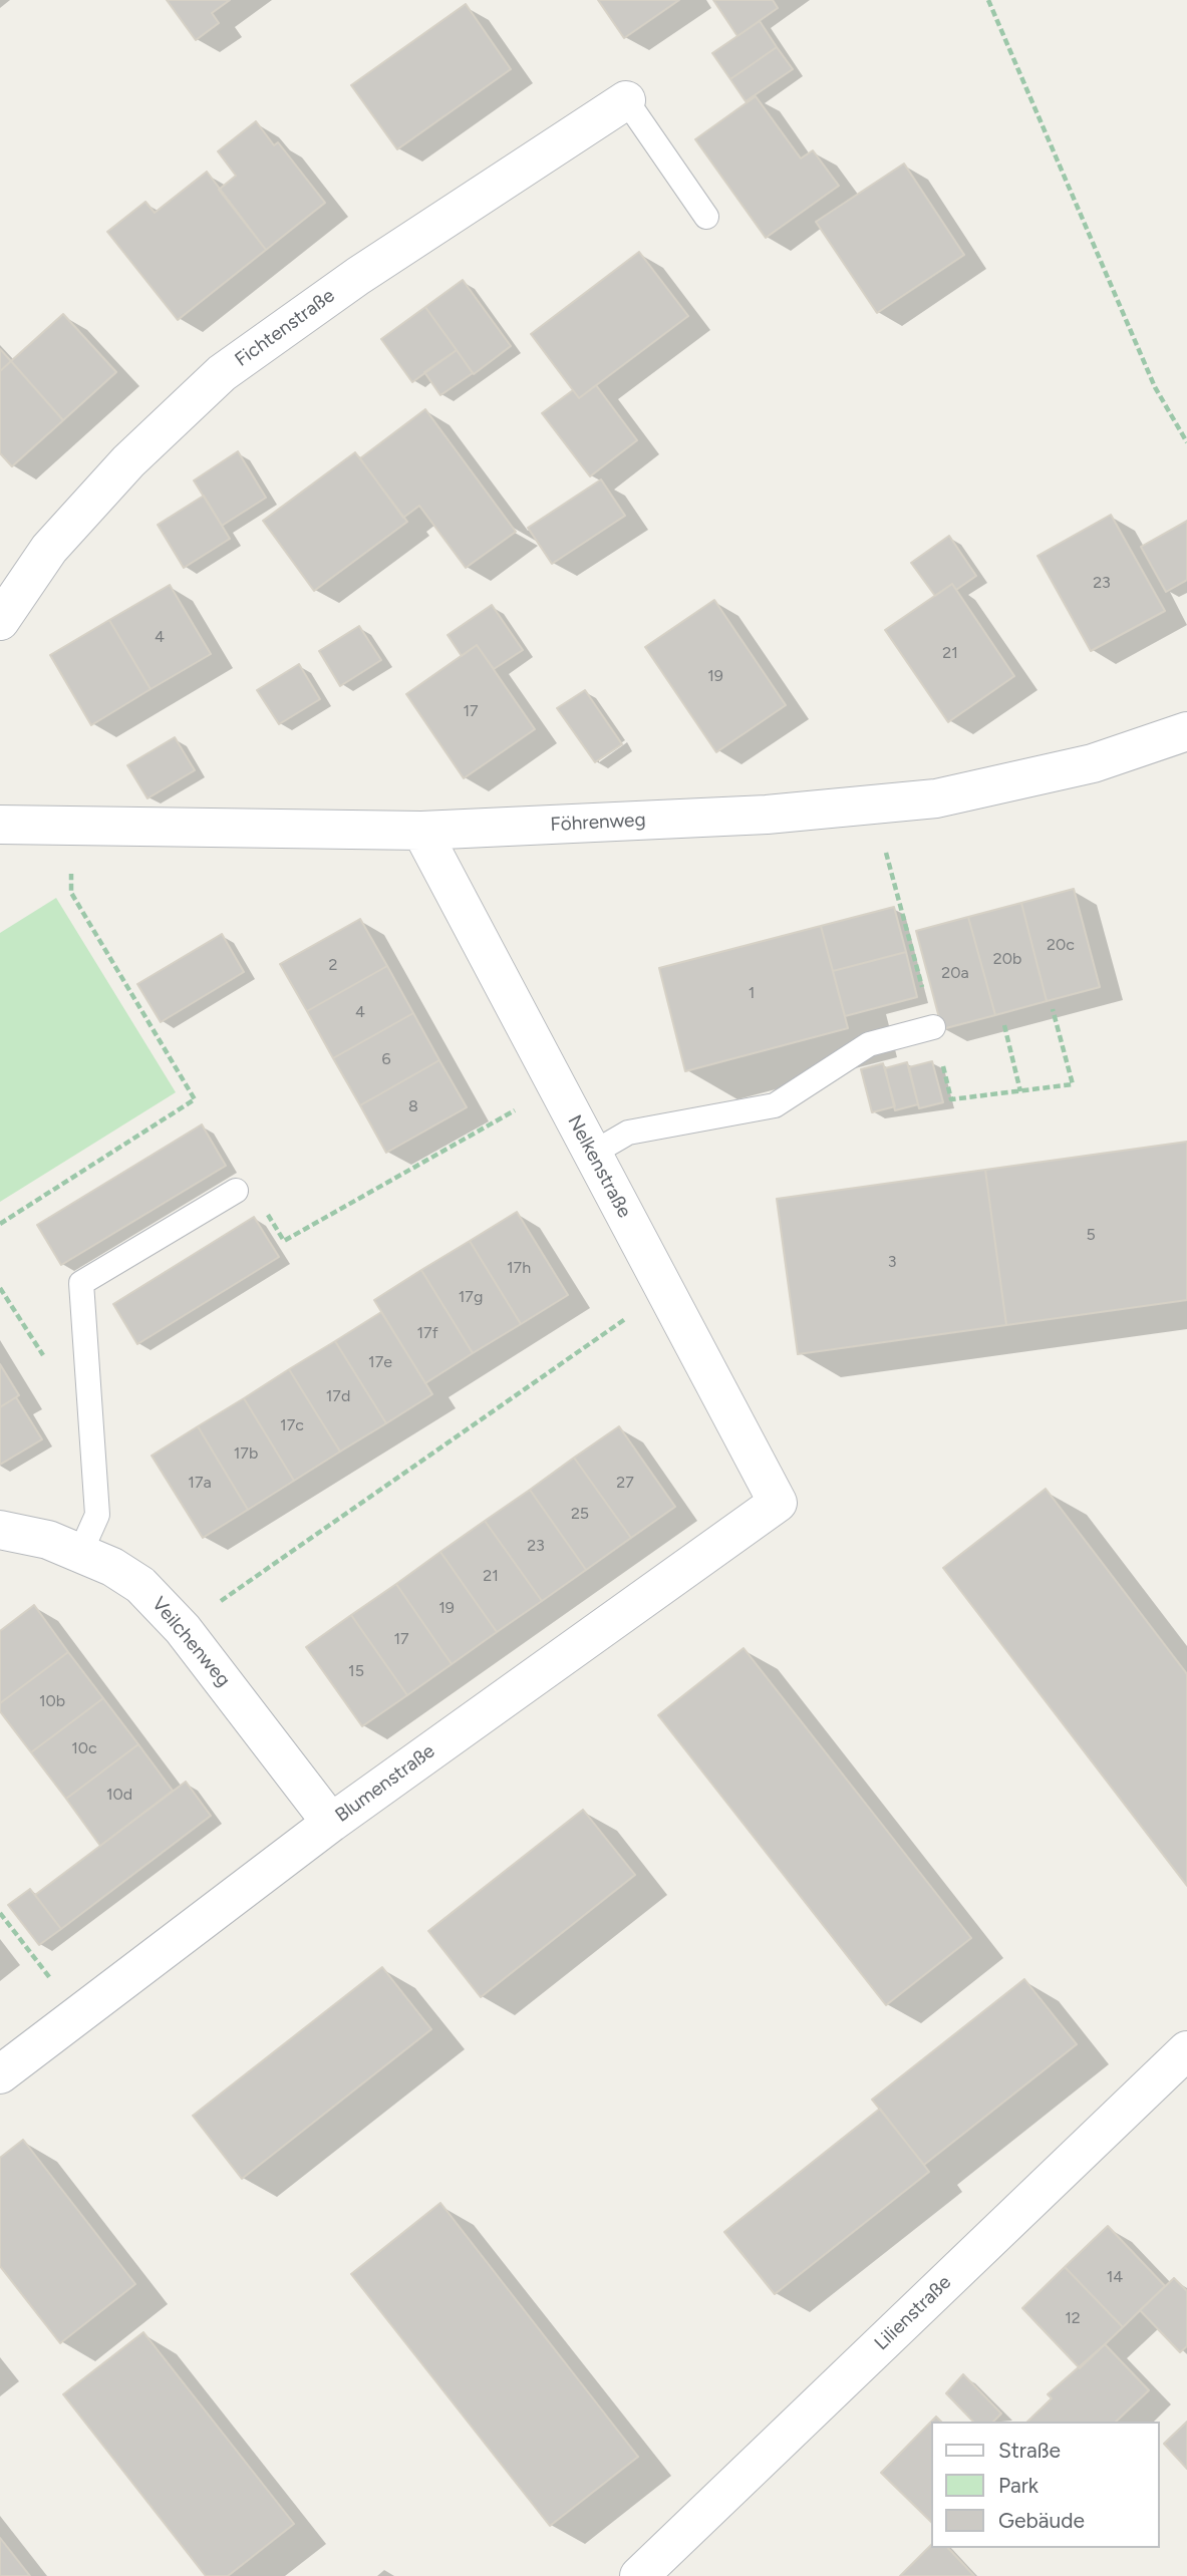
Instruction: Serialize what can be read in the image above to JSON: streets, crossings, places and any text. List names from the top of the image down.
{
  "streets": {
    "street": [
      "Fichtenstraße",
      "Föhrenweg",
      "Nelkenstraße",
      "Veilchenweg",
      "Blumenstraße",
      "Lilienstraße"
    ]
  },
  "crossings": [
    ["Föhrenweg", "Nelkenstraße"],
    ["Nelkenstraße", "Blumenstraße"],
    ["Veilchenweg", "Blumenstraße"]
  ],
  "house_numbers": [
    "23",
    "4",
    "21",
    "19",
    "17",
    "20c",
    "20b",
    "2",
    "20a",
    "1",
    "4",
    "6",
    "8",
    "5",
    "3",
    "17h",
    "17g",
    "17f",
    "17e",
    "17d",
    "17c",
    "17b",
    "17a",
    "27",
    "25",
    "23",
    "21",
    "19",
    "17",
    "15",
    "10b",
    "10c",
    "10d",
    "14",
    "12"
  ],
  "legend": ["Straße", "Park", "Gebäude"]
}
